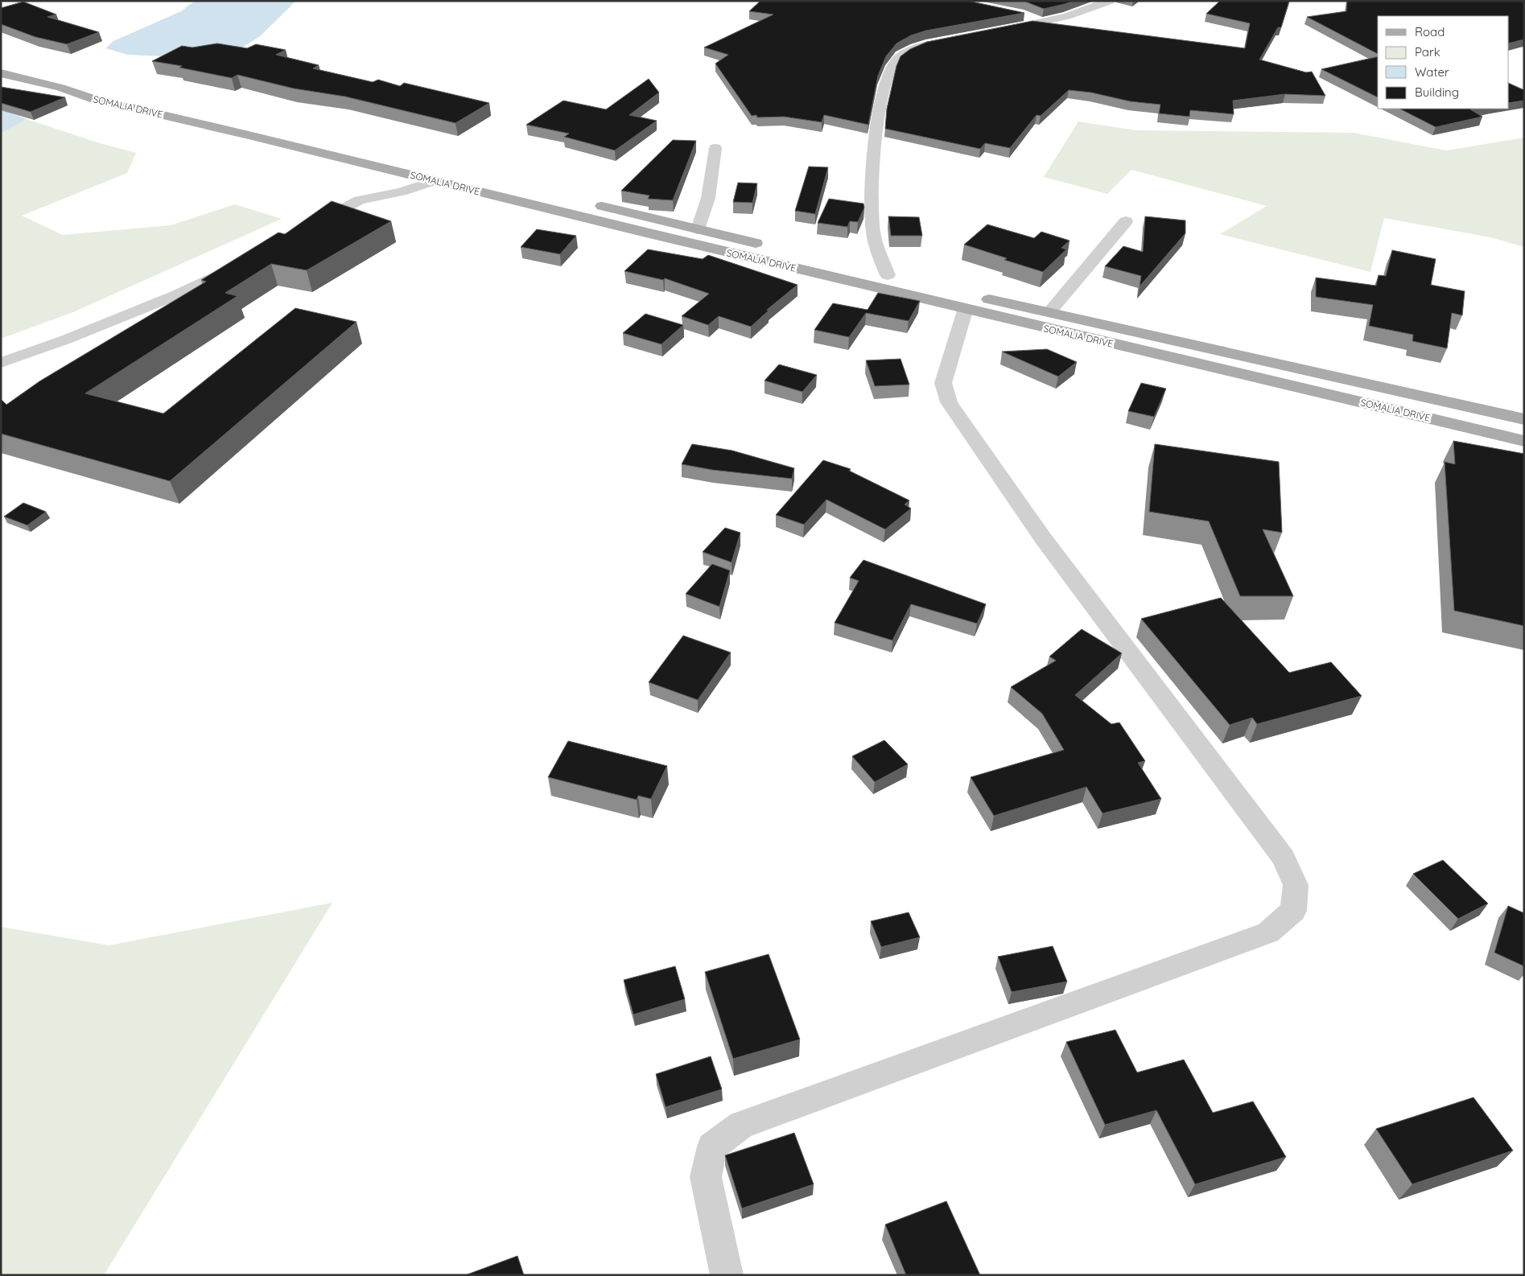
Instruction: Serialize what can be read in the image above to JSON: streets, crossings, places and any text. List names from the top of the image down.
{
  "streets": {
    "main road": ["SOMALIA DRIVE"]
  },
  "legend": [
    "Road",
    "Park",
    "Water",
    "Building"
  ]
}
